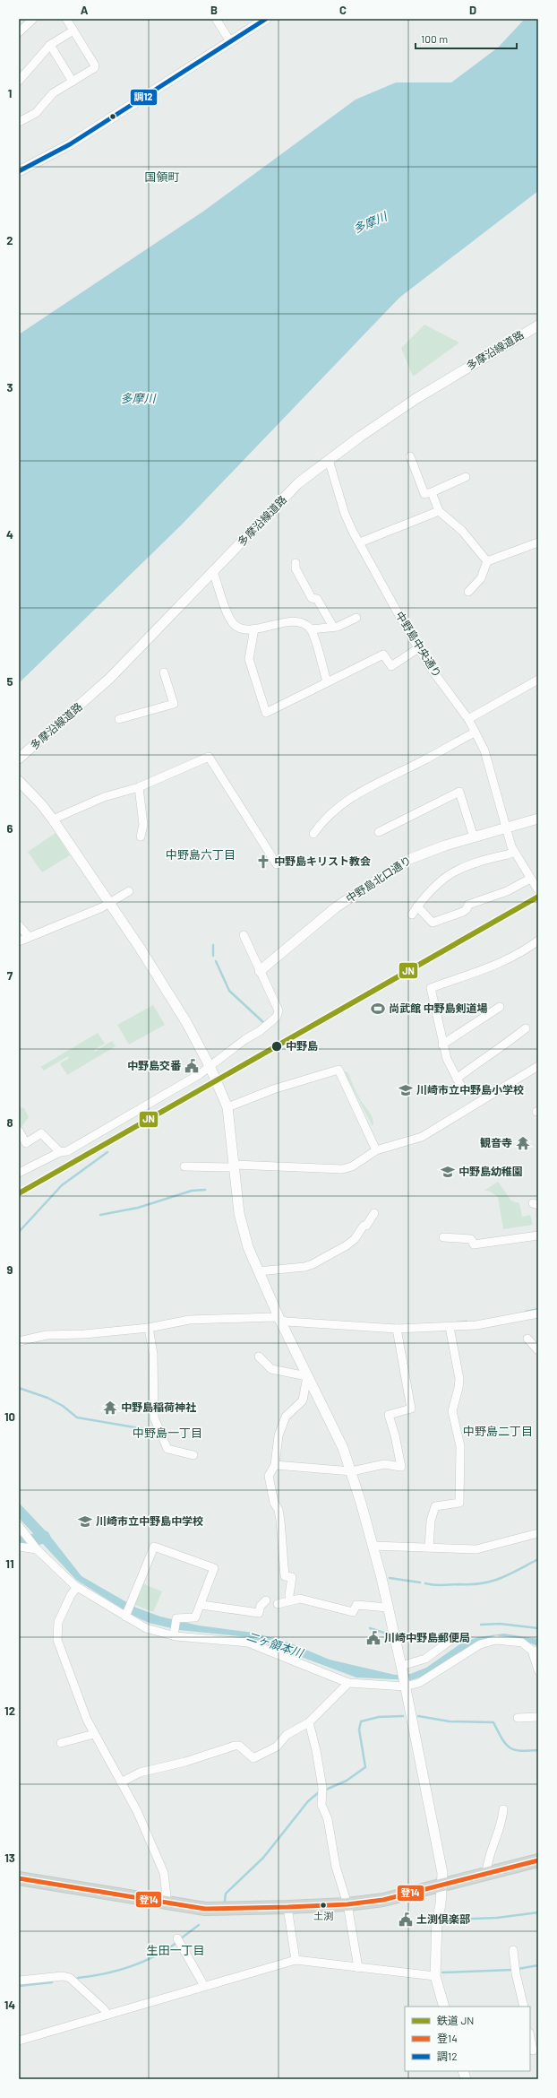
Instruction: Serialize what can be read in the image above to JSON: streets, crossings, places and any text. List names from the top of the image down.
{
  "streets": {
    "street": ["多摩沿線道路", "中野島中央通り", "中野島北口通り"]
  },
  "crossings": [
    ["多摩沿線道路", "中野島中央通り"],
    ["中野島中央通り", "中野島北口通り"]
  ],
  "districts": [
    "国領町",
    "中野島六丁目",
    "中野島二丁目",
    "中野島一丁目",
    "生田一丁目"
  ],
  "water": ["多摩川", "二ヶ領本川"],
  "places": {
    "church": ["中野島キリスト教会"],
    "sports": ["尚武館 中野島剣道場"],
    "other": ["中野島", "土渕"],
    "public building": ["中野島交番", "川崎中野島郵便局", "土渕倶楽部"],
    "school or university": ["川崎市立中野島小学校", "中野島幼稚園", "川崎市立中野島中学校"],
    "temple": ["観音寺", "中野島稲荷神社"]
  },
  "lines": ["transit line 調12", "rail line JN", "transit line 登14"],
  "legend": ["鉄道 JN", "登14", "調12"],
  "scale_bar": "100 m",
  "grid": {
    "columns": [
      "A",
      "B",
      "C",
      "D"
    ],
    "rows": [
      "1",
      "2",
      "3",
      "4",
      "5",
      "6",
      "7",
      "8",
      "9",
      "10",
      "11",
      "12",
      "13",
      "14"
    ]
  }
}
